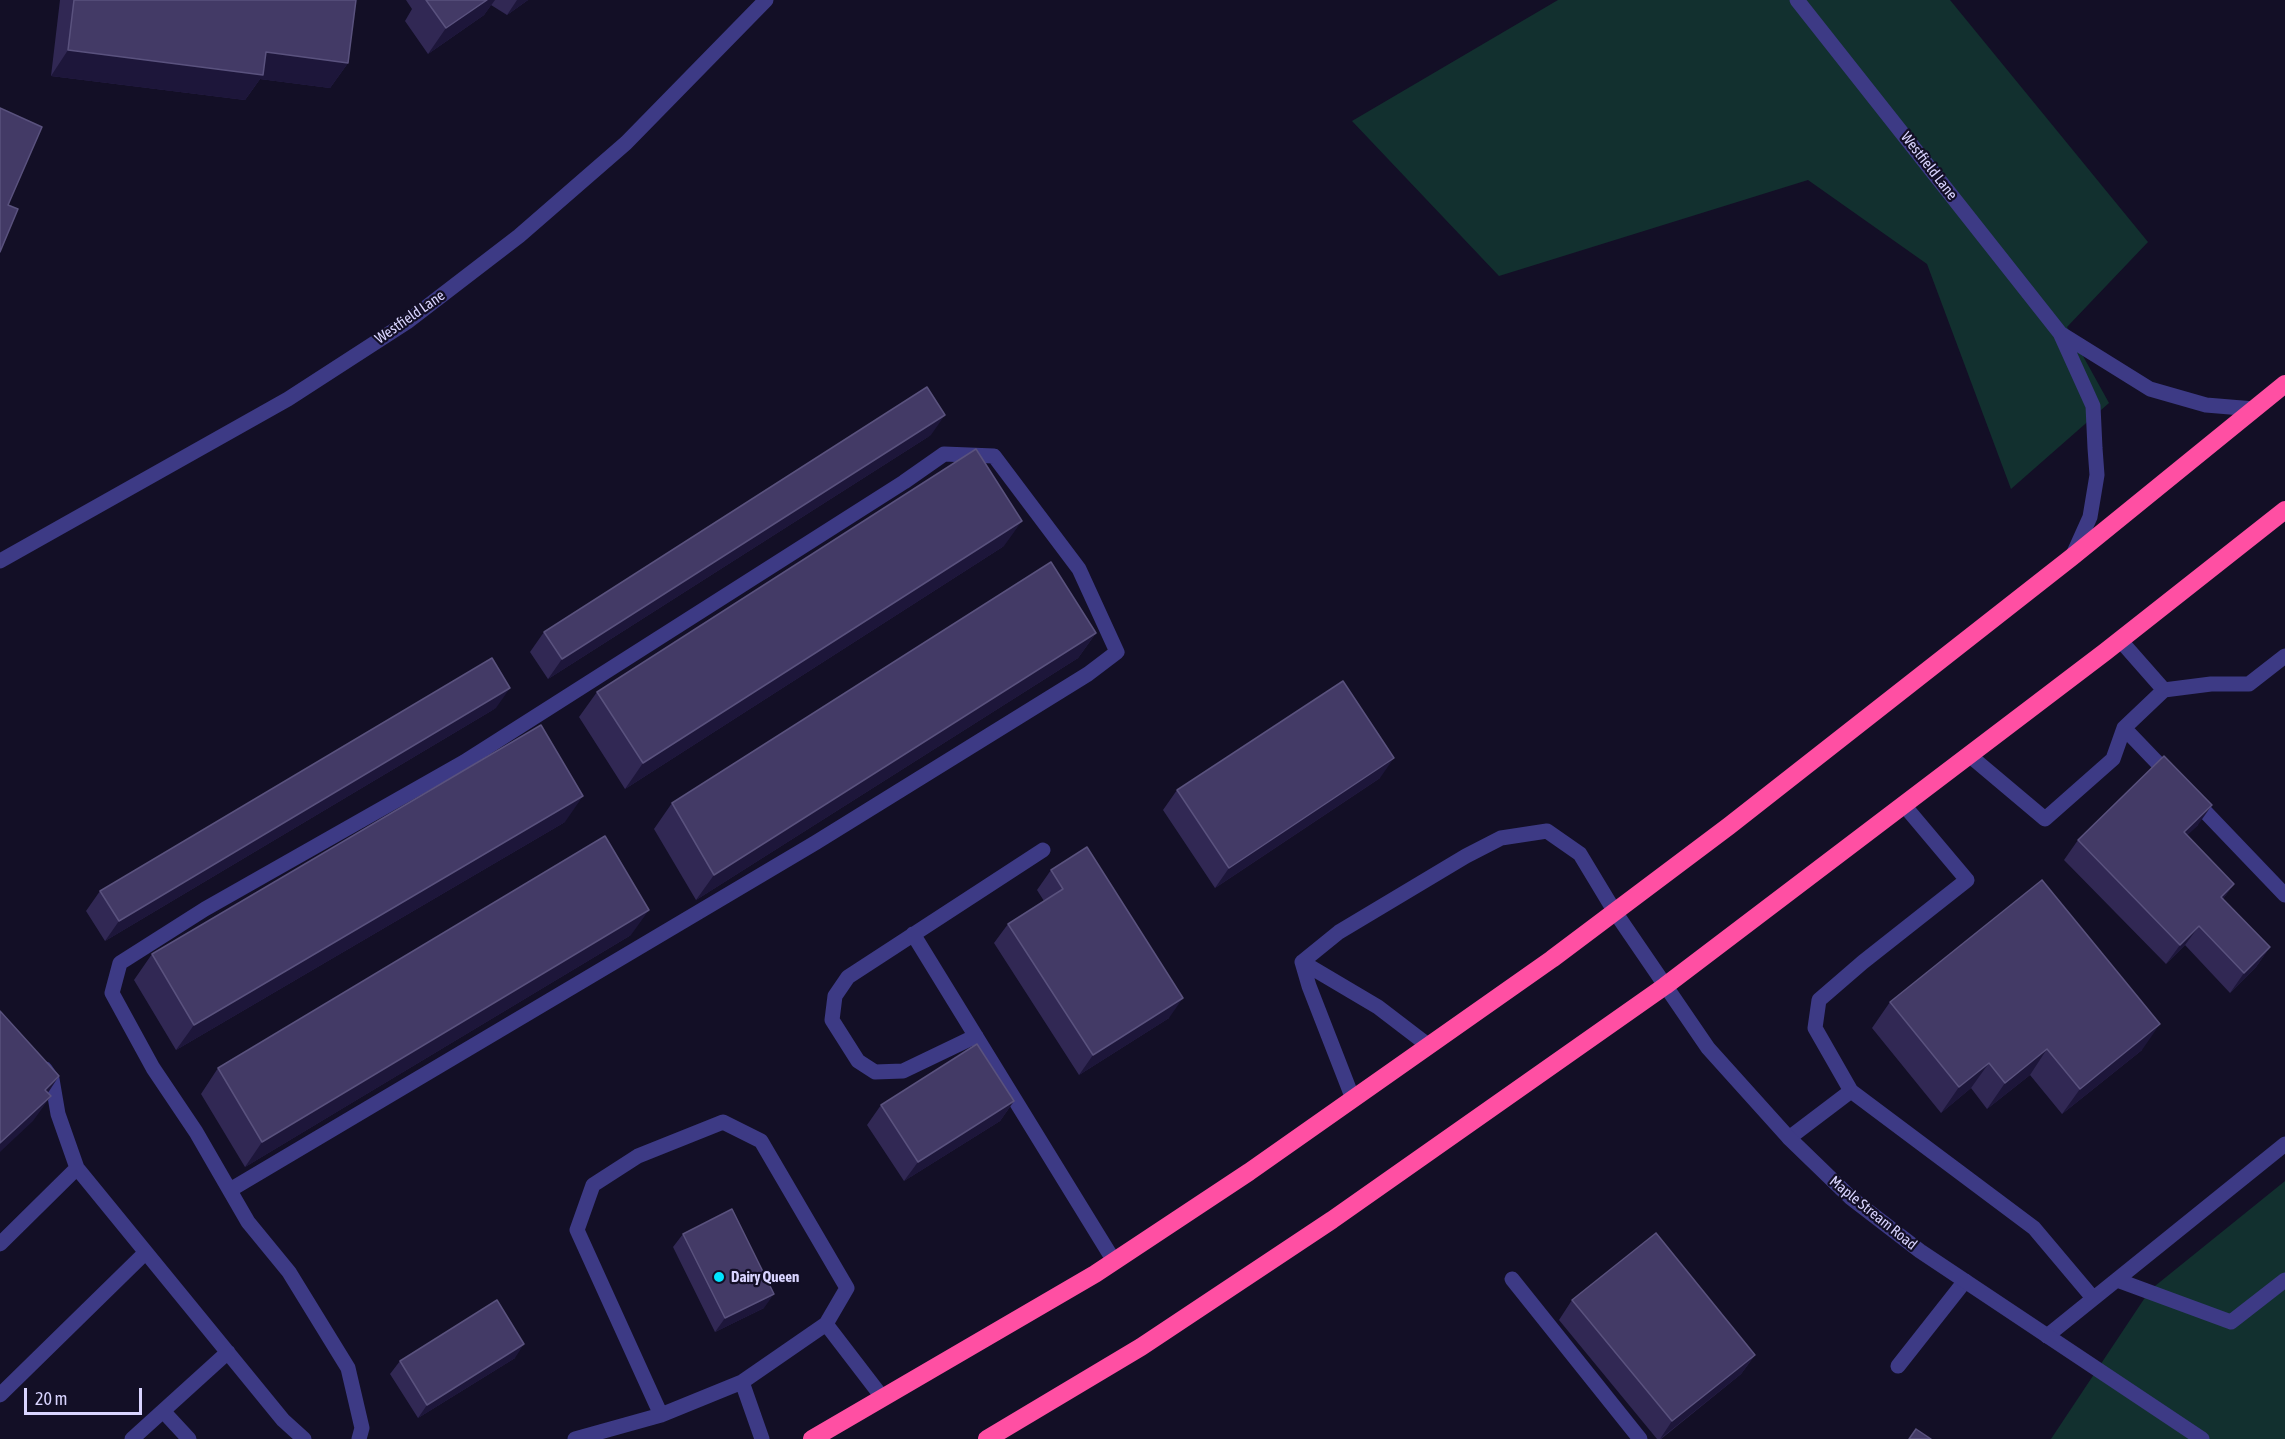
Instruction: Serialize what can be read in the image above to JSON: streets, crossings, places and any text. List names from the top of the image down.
{
  "streets": {
    "street": ["Westfield Lane", "Maple Stream Road"]
  },
  "places": ["Dairy Queen"],
  "scale_bar": "20 m"
}
